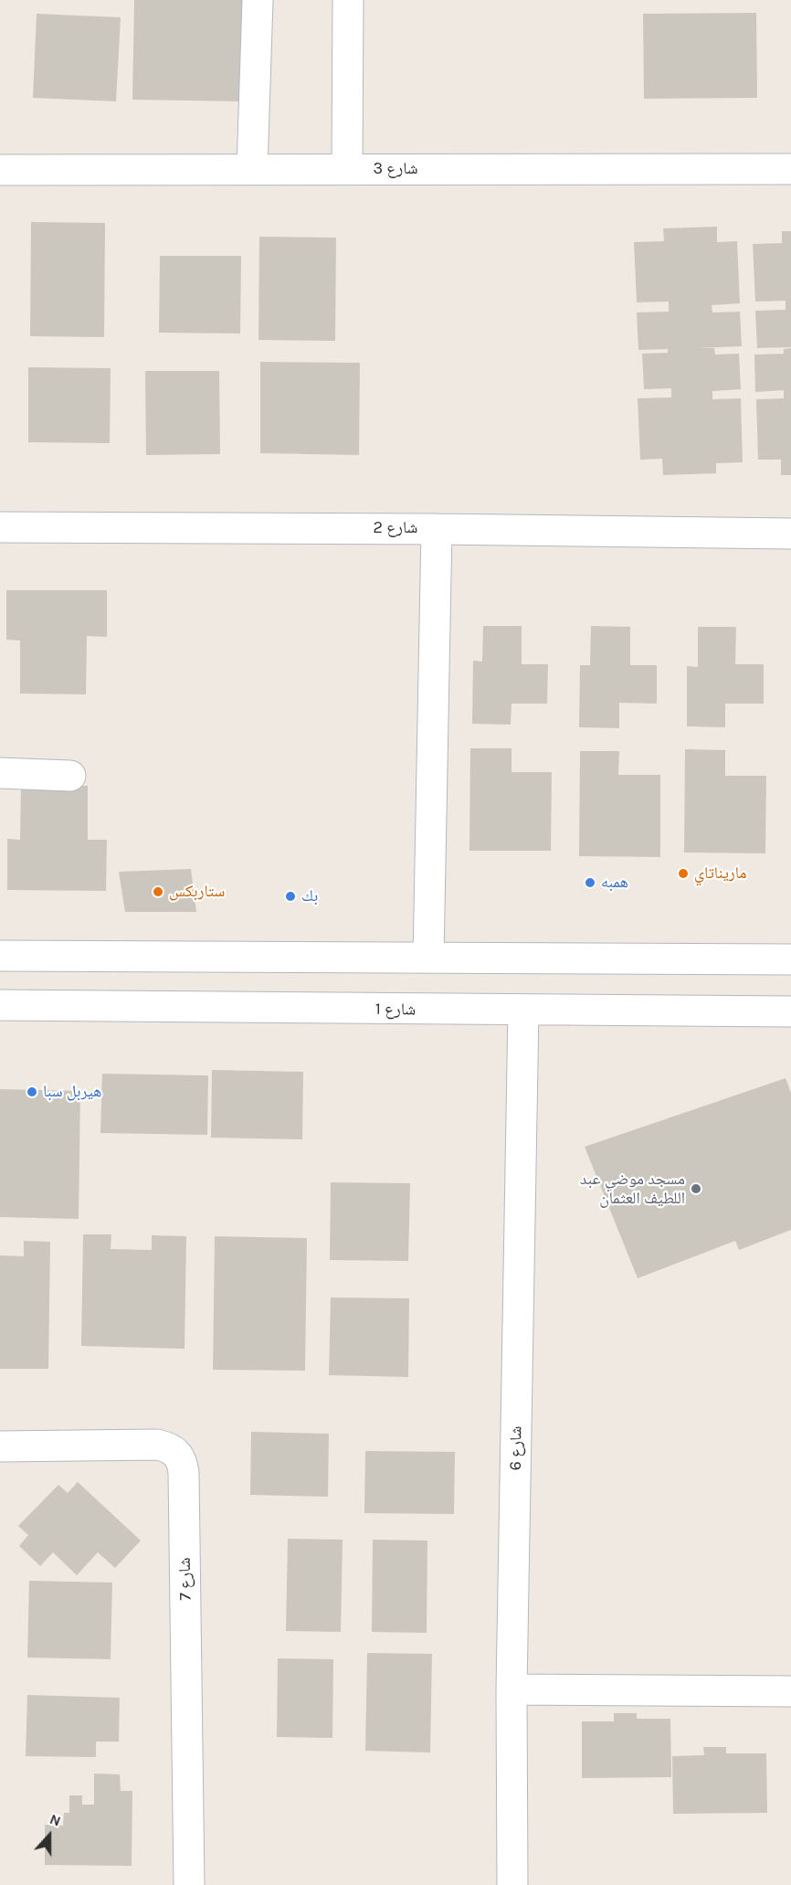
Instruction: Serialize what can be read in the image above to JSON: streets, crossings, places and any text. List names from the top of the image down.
{
  "streets": {
    "street": [
      "شارع 3",
      "شارع 2",
      "شارع 1",
      "شارع 6",
      "شارع 7"
    ]
  },
  "crossings": [
    ["شارع 1", "شارع 6"]
  ],
  "places": [
    "ماريناتاي",
    "همبه",
    "ستاربكس",
    "بك",
    "هيربل سبا",
    "مسجد موضي عبد اللطيف العثمان"
  ],
  "north": "top"
}
